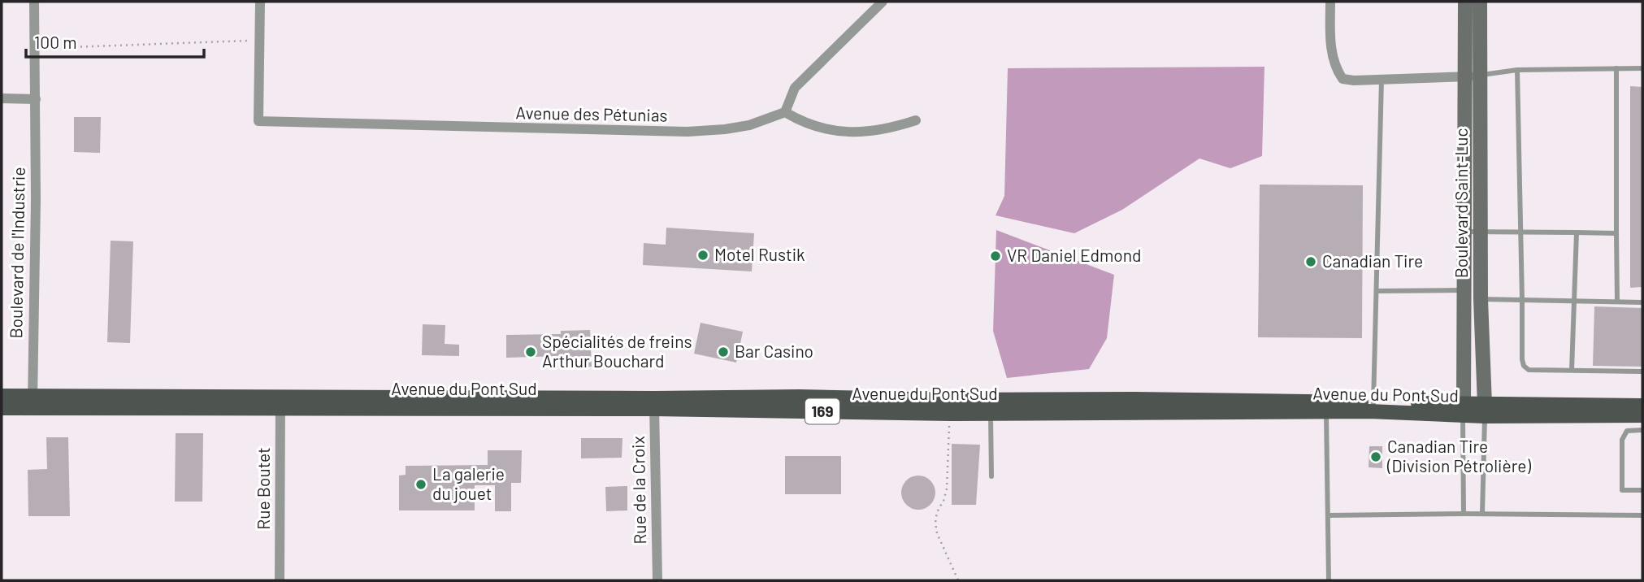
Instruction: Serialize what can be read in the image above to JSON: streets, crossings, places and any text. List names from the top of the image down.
{
  "streets": {
    "main road": ["Avenue du Pont Sud", "169"],
    "street": [
      "Avenue des Pétunias",
      "Boulevard Saint-Luc",
      "Boulevard de l'Industrie",
      "Rue Boutet",
      "Rue de la Croix"
    ]
  },
  "crossings": [
    ["Boulevard Saint-Luc", "Avenue du Pont Sud"],
    ["Boulevard de l'Industrie", "Avenue du Pont Sud"],
    ["Avenue du Pont Sud", "Rue Boutet"],
    ["Avenue du Pont Sud", "Rue de la Croix"]
  ],
  "places": [
    "Motel Rustik",
    "VR Daniel Edmond",
    "Canadian Tire",
    "Spécialités de freins Arthur Bouchard",
    "Bar Casino",
    "Canadian Tire (Division Pétrolière)",
    "La galerie du jouet"
  ],
  "scale_bar": "100 m"
}
